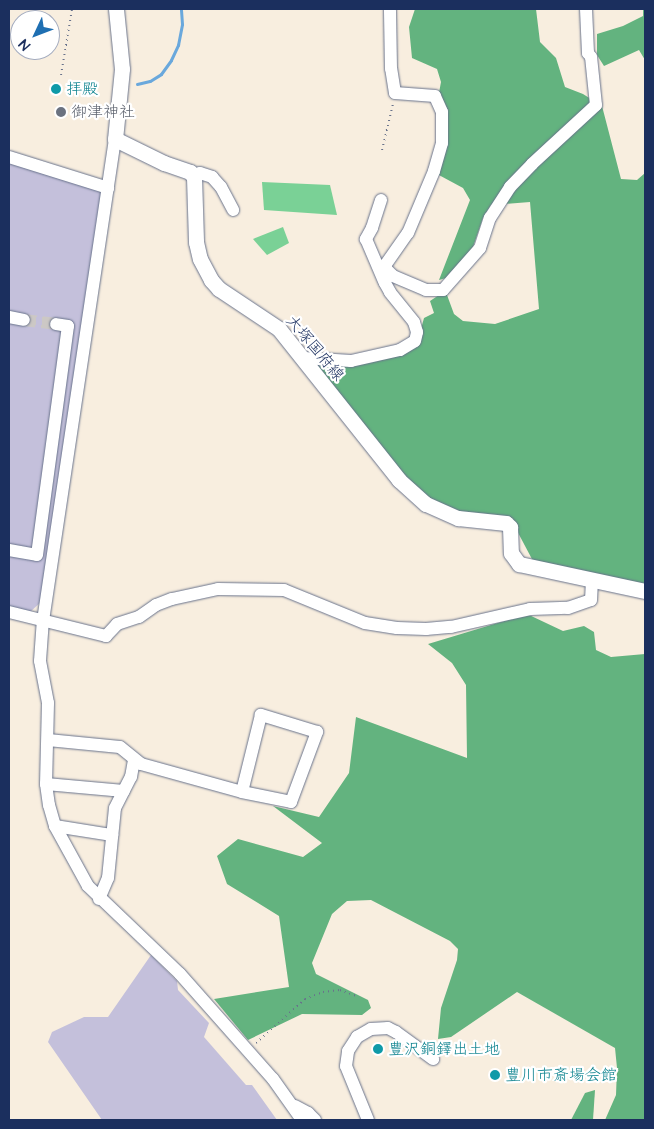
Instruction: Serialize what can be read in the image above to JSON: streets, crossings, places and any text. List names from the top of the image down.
{
  "streets": {
    "main road": ["大塚国府線"]
  },
  "places": [
    "拝殿",
    "御津神社",
    "豊沢銅鐸出土地",
    "豊川市斎場会館"
  ],
  "north": "bottom left"
}
